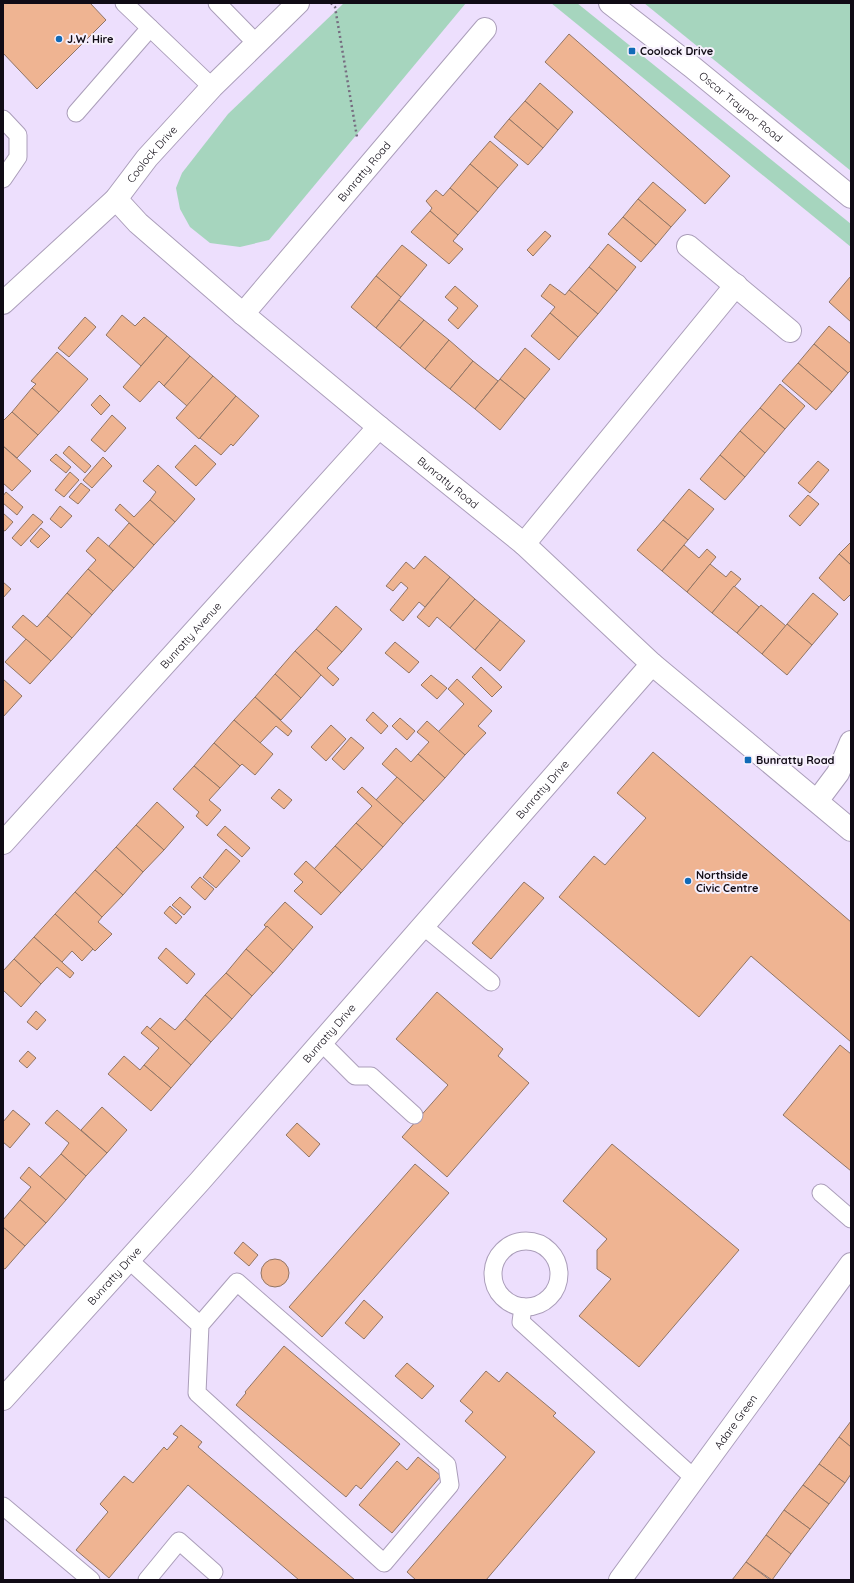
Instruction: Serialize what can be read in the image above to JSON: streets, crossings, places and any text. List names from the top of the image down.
{
  "streets": {
    "street": [
      "Oscar Traynor Road",
      "Coolock Drive",
      "Bunratty Road",
      "Bunratty Avenue",
      "Bunratty Drive",
      "Adare Green"
    ]
  },
  "crossings": [
    ["Coolock Drive", "Bunratty Road"],
    ["Bunratty Road", "Bunratty Avenue"],
    ["Bunratty Road", "Bunratty Drive"]
  ],
  "places": {
    "other": ["J.W. Hire", "Northside Civic Centre"],
    "transit": ["Coolock Drive", "Bunratty Road"]
  }
}
